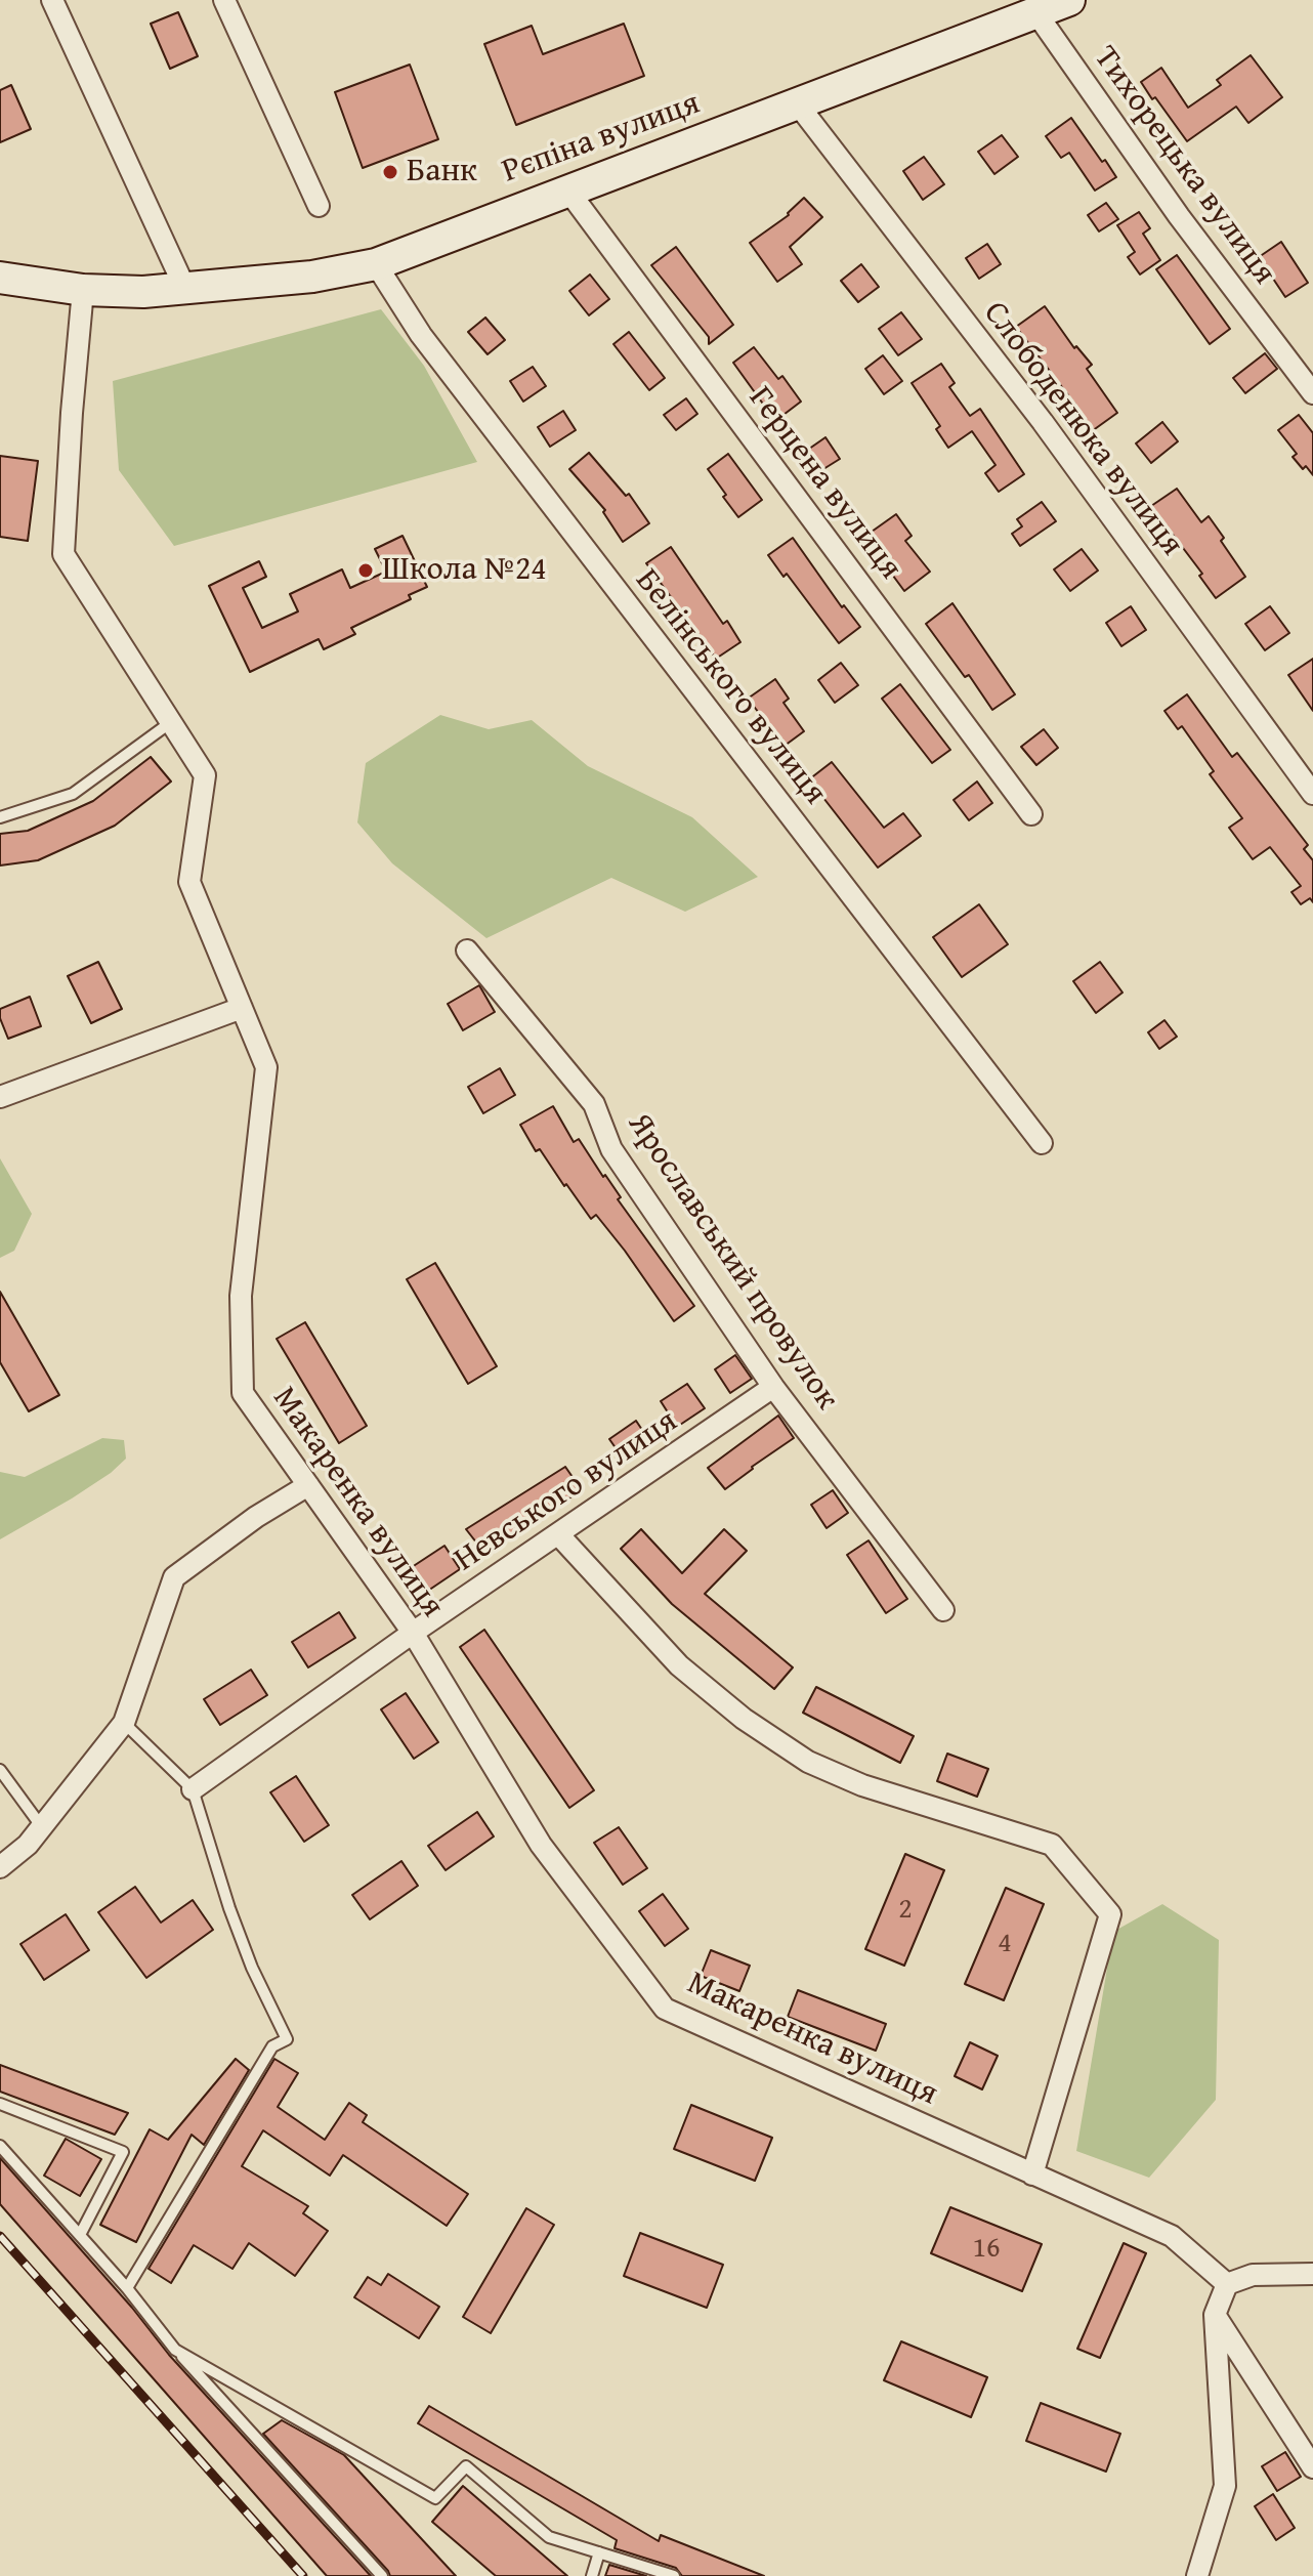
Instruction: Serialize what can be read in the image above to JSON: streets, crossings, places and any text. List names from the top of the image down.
{
  "streets": {
    "street": [
      "Рєпіна вулиця",
      "Тихорецька вулиця",
      "Слободенюка вулиця",
      "Герцена вулиця",
      "Белінського вулиця",
      "Ярославський провулок",
      "Невського вулиця",
      "Макаренка вулиця"
    ]
  },
  "crossings": [
    ["Рєпіна вулиця", "Тихорецька вулиця"],
    ["Рєпіна вулиця", "Слободенюка вулиця"],
    ["Рєпіна вулиця", "Герцена вулиця"],
    ["Рєпіна вулиця", "Белінського вулиця"],
    ["Рєпіна вулиця", "Макаренка вулиця"],
    ["Ярославський провулок", "Невського вулиця"],
    ["Невського вулиця", "Макаренка вулиця"]
  ],
  "places": ["Банк", "Школа №24"],
  "house_numbers": ["2", "4", "16"]
}
